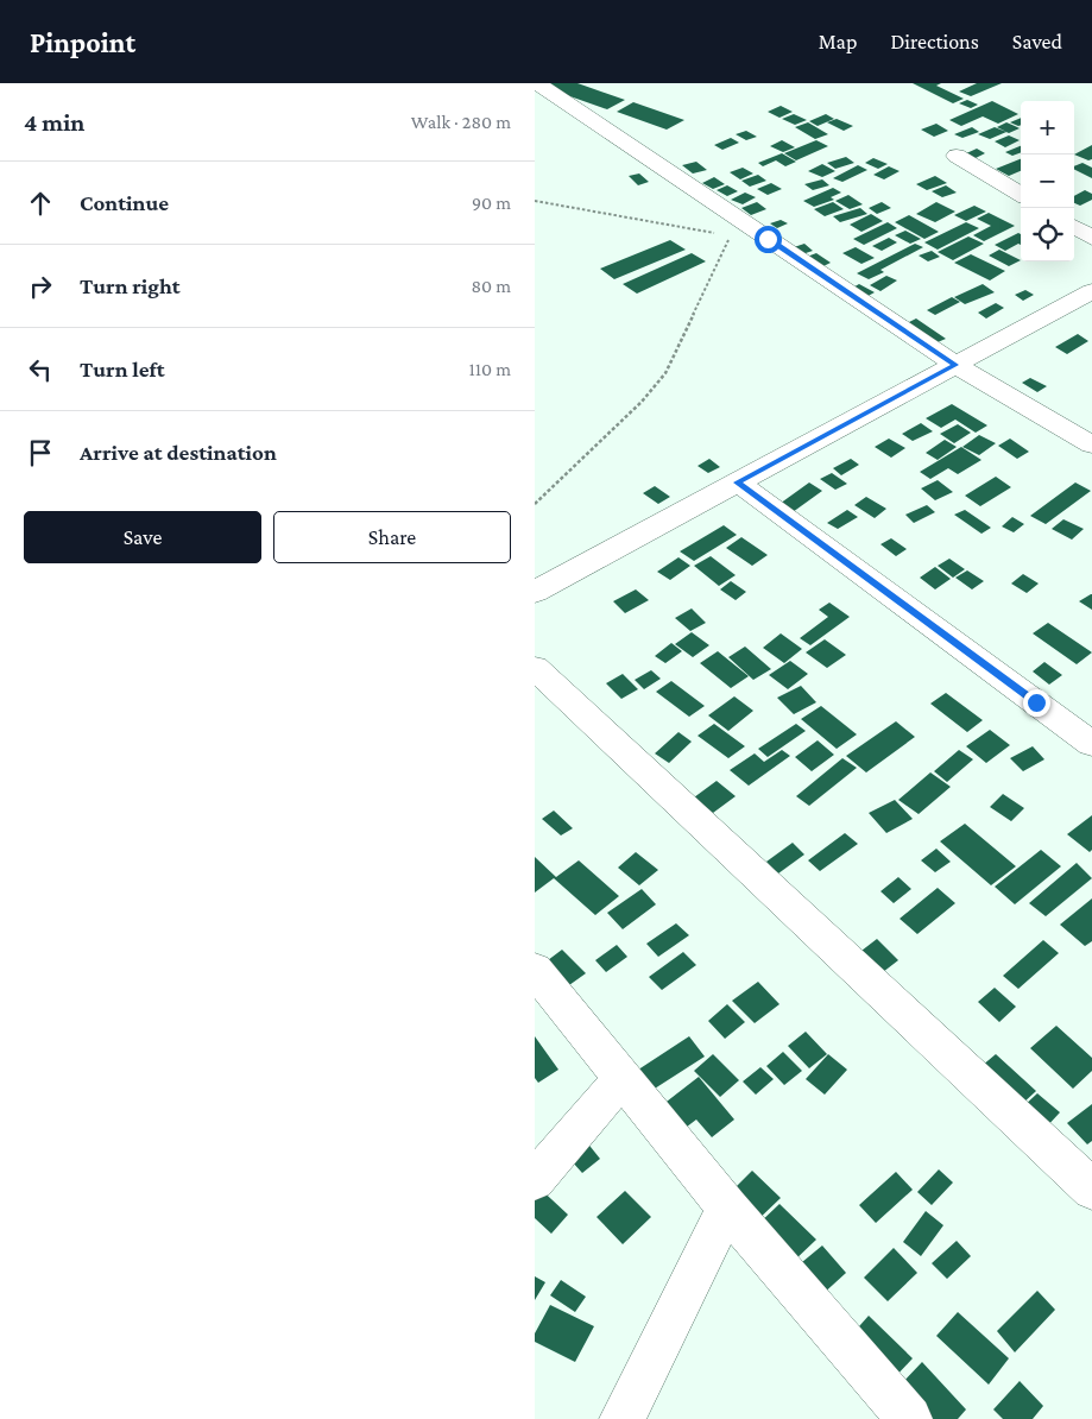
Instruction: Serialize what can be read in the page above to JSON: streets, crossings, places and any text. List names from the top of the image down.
{
  "page": {
    "header": "Pinpoint",
    "nav": ["Map", "Directions", "Saved"],
    "heading": ["4 min", "Walk · 280 m"],
    "map_buttons": ["+", "−"],
    "list": [
      ["Continue", "90 m"],
      ["Turn right", "80 m"],
      ["Turn left", "110 m"],
      "Arrive at destination"
    ],
    "buttons": ["Save", "Share"]
  }
}
